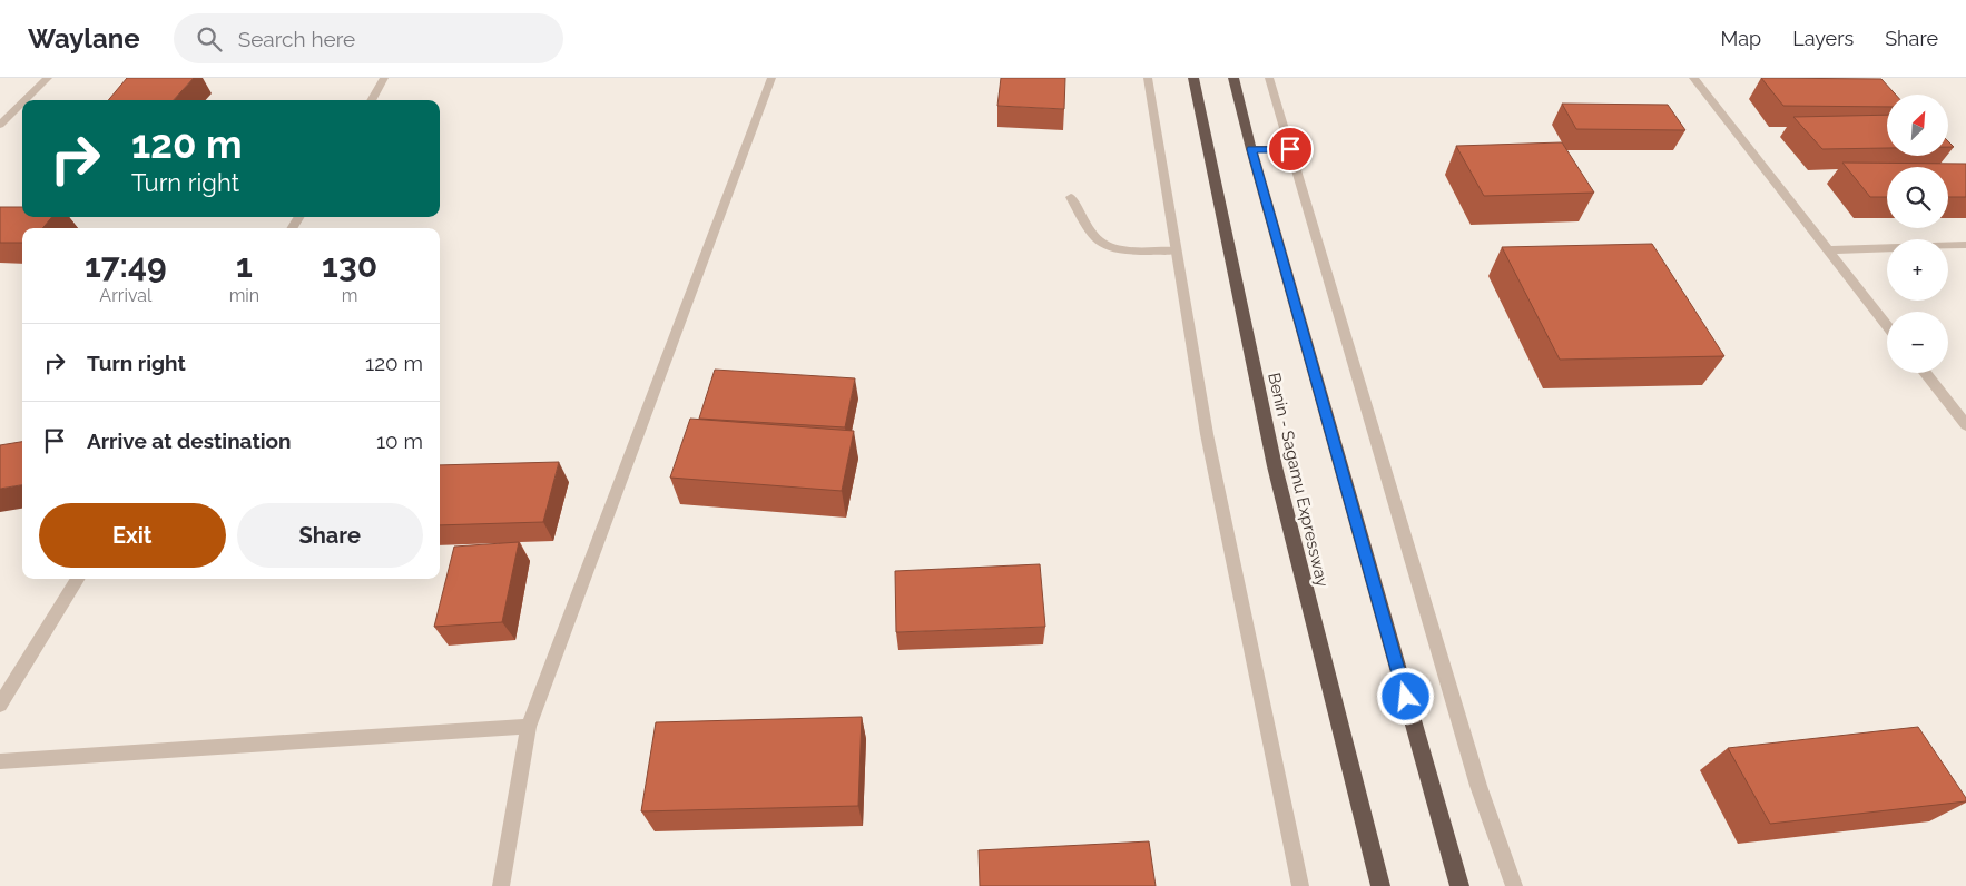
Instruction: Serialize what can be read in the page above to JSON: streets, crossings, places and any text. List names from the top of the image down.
{
  "streets": {
    "highway": ["Benin - Sagamu Expressway"]
  },
  "north": "top right",
  "page": {
    "header": "Waylane",
    "search": "Search here",
    "nav": ["Map", "Layers", "Share"],
    "map_buttons": ["+", "−"],
    "turn": ["120 m", "Turn right"],
    "eta": [
      "17:49",
      "Arrival",
      "1",
      "min",
      "130",
      "m"
    ],
    "list": [
      {
        "name": "Turn right",
        "value": "120 m"
      },
      {
        "name": "Arrive at destination",
        "value": "10 m"
      }
    ],
    "buttons": ["Exit", "Share"]
  }
}
